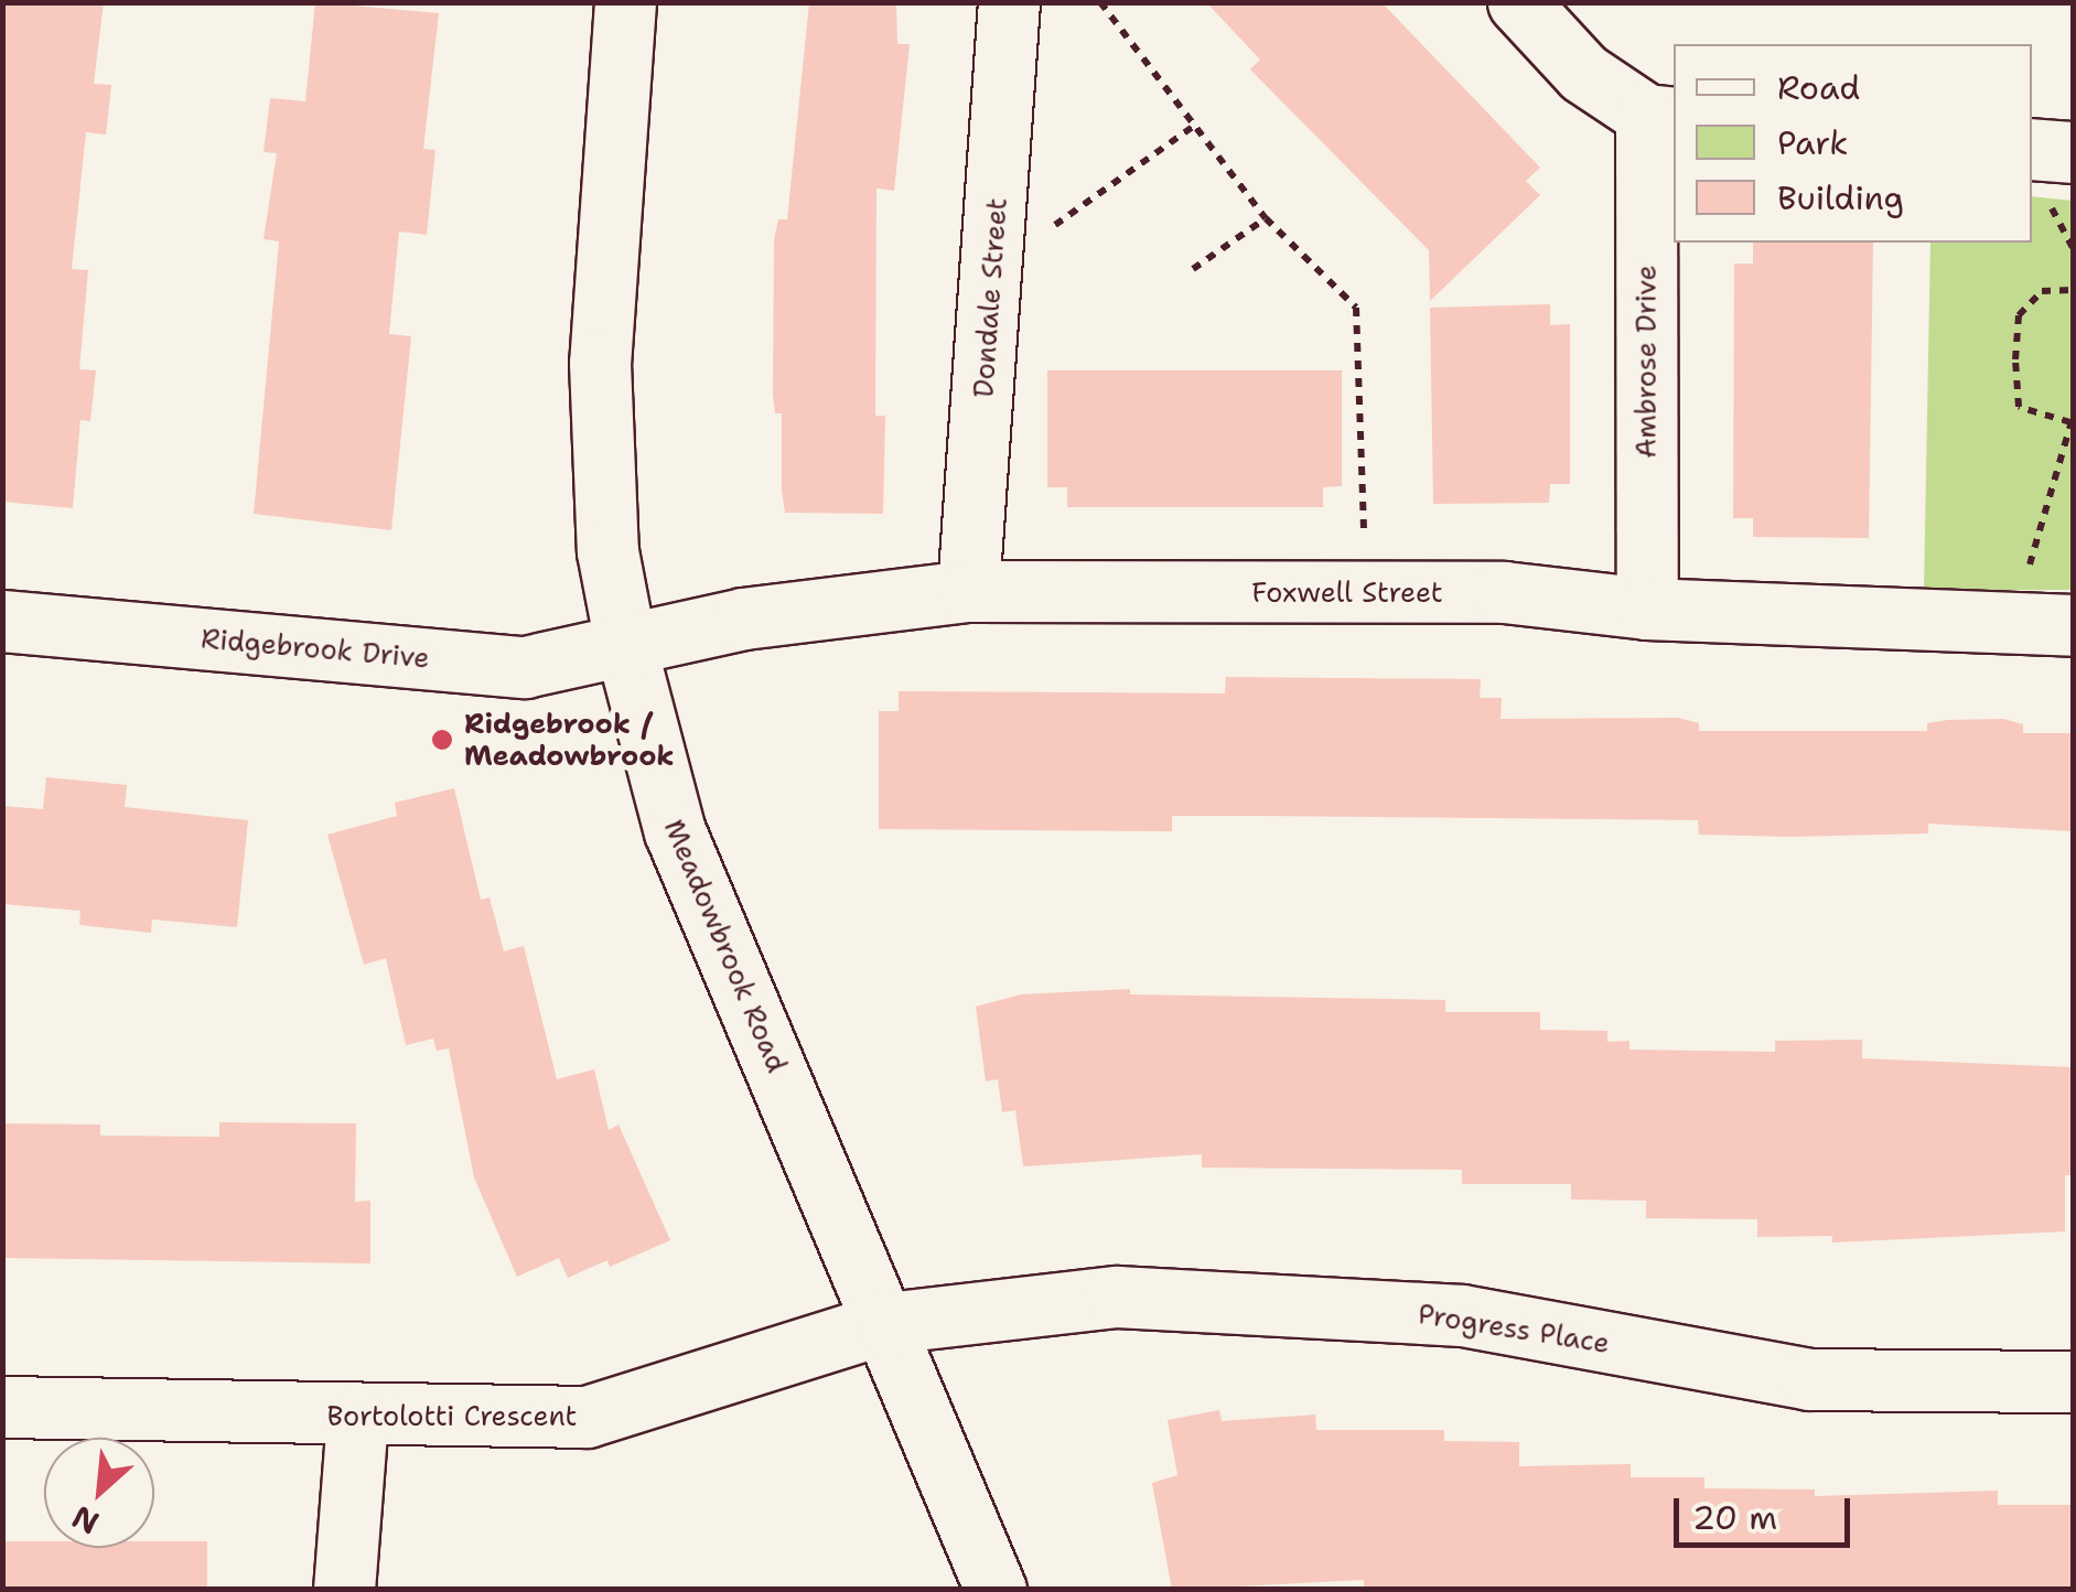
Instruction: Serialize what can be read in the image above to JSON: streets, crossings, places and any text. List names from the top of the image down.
{
  "streets": {
    "street": [
      "Dondale Street",
      "Ambrose Drive",
      "Foxwell Street",
      "Ridgebrook Drive",
      "Meadowbrook Road",
      "Progress Place",
      "Bortolotti Crescent"
    ]
  },
  "crossings": [
    ["Dondale Street", "Foxwell Street"],
    ["Ambrose Drive", "Foxwell Street"],
    ["Foxwell Street", "Ridgebrook Drive"],
    ["Foxwell Street", "Meadowbrook Road"],
    ["Ridgebrook Drive", "Meadowbrook Road"],
    ["Meadowbrook Road", "Progress Place"],
    ["Meadowbrook Road", "Bortolotti Crescent"],
    ["Progress Place", "Bortolotti Crescent"]
  ],
  "places": ["Ridgebrook / Meadowbrook"],
  "legend": ["Road", "Park", "Building"],
  "scale_bar": "20 m",
  "north": "bottom left"
}
